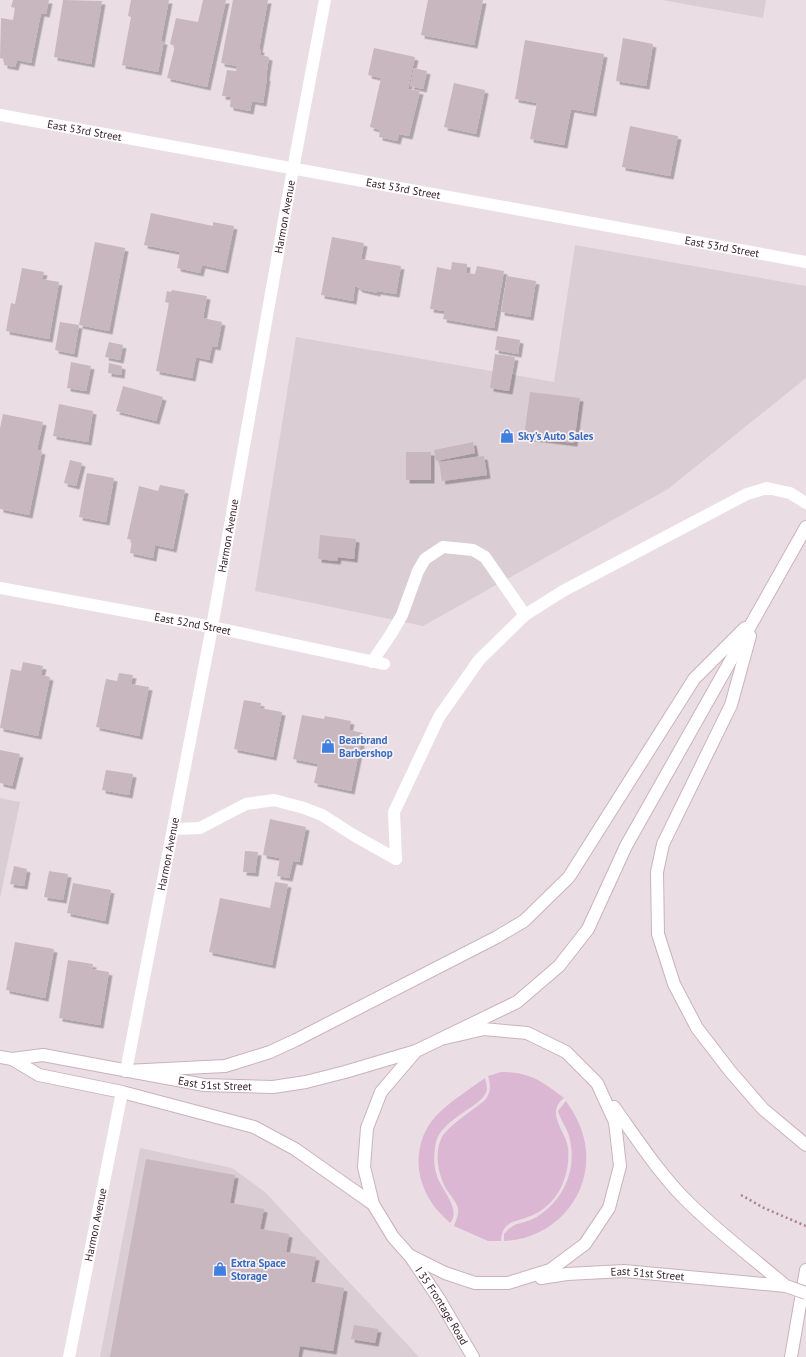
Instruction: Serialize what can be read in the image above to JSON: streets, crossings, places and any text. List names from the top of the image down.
{
  "streets": {
    "main road": [
      "East 53rd Street",
      "Harmon Avenue",
      "East 52nd Street",
      "East 51st Street",
      "I 35 Frontage Road"
    ]
  },
  "crossings": [
    ["East 53rd Street", "Harmon Avenue"],
    ["Harmon Avenue", "East 52nd Street"],
    ["Harmon Avenue", "East 51st Street"]
  ],
  "places": {
    "shop": ["Sky's Auto Sales", "Bearbrand Barbershop", "Extra Space Storage"]
  }
}
